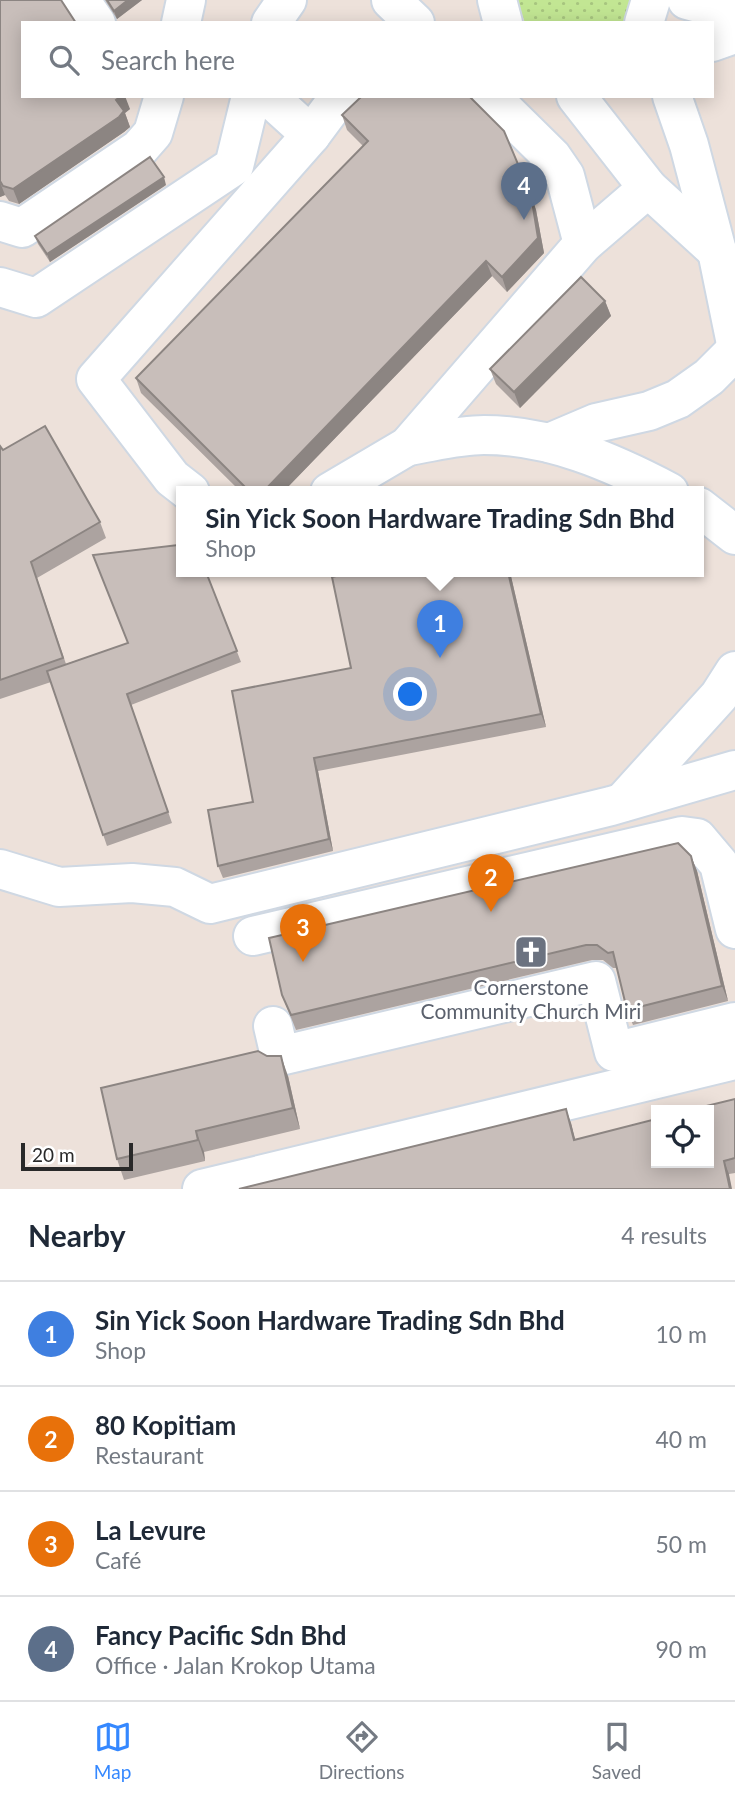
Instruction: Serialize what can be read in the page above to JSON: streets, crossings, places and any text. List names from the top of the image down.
{
  "places": {
    "church": ["Cornerstone Community Church Miri"]
  },
  "scale_bar": "20 m",
  "page": {
    "search": "Search here",
    "pins": [
      "4",
      "1",
      "2",
      "3"
    ],
    "popup": ["Sin Yick Soon Hardware Trading Sdn Bhd", "Shop"],
    "scale": "20 m",
    "heading": ["Nearby", "4 results"],
    "list": [
      {
        "mark": "1",
        "name": "Sin Yick Soon Hardware Trading Sdn Bhd",
        "note": "Shop",
        "value": "10 m"
      },
      {
        "mark": "2",
        "name": "80 Kopitiam",
        "note": "Restaurant",
        "value": "40 m"
      },
      {
        "mark": "3",
        "name": "La Levure",
        "note": "Café",
        "value": "50 m"
      },
      {
        "mark": "4",
        "name": "Fancy Pacific Sdn Bhd",
        "note": "Office · Jalan Krokop Utama",
        "value": "90 m"
      }
    ],
    "nav": ["Map", "Directions", "Saved"]
  }
}
